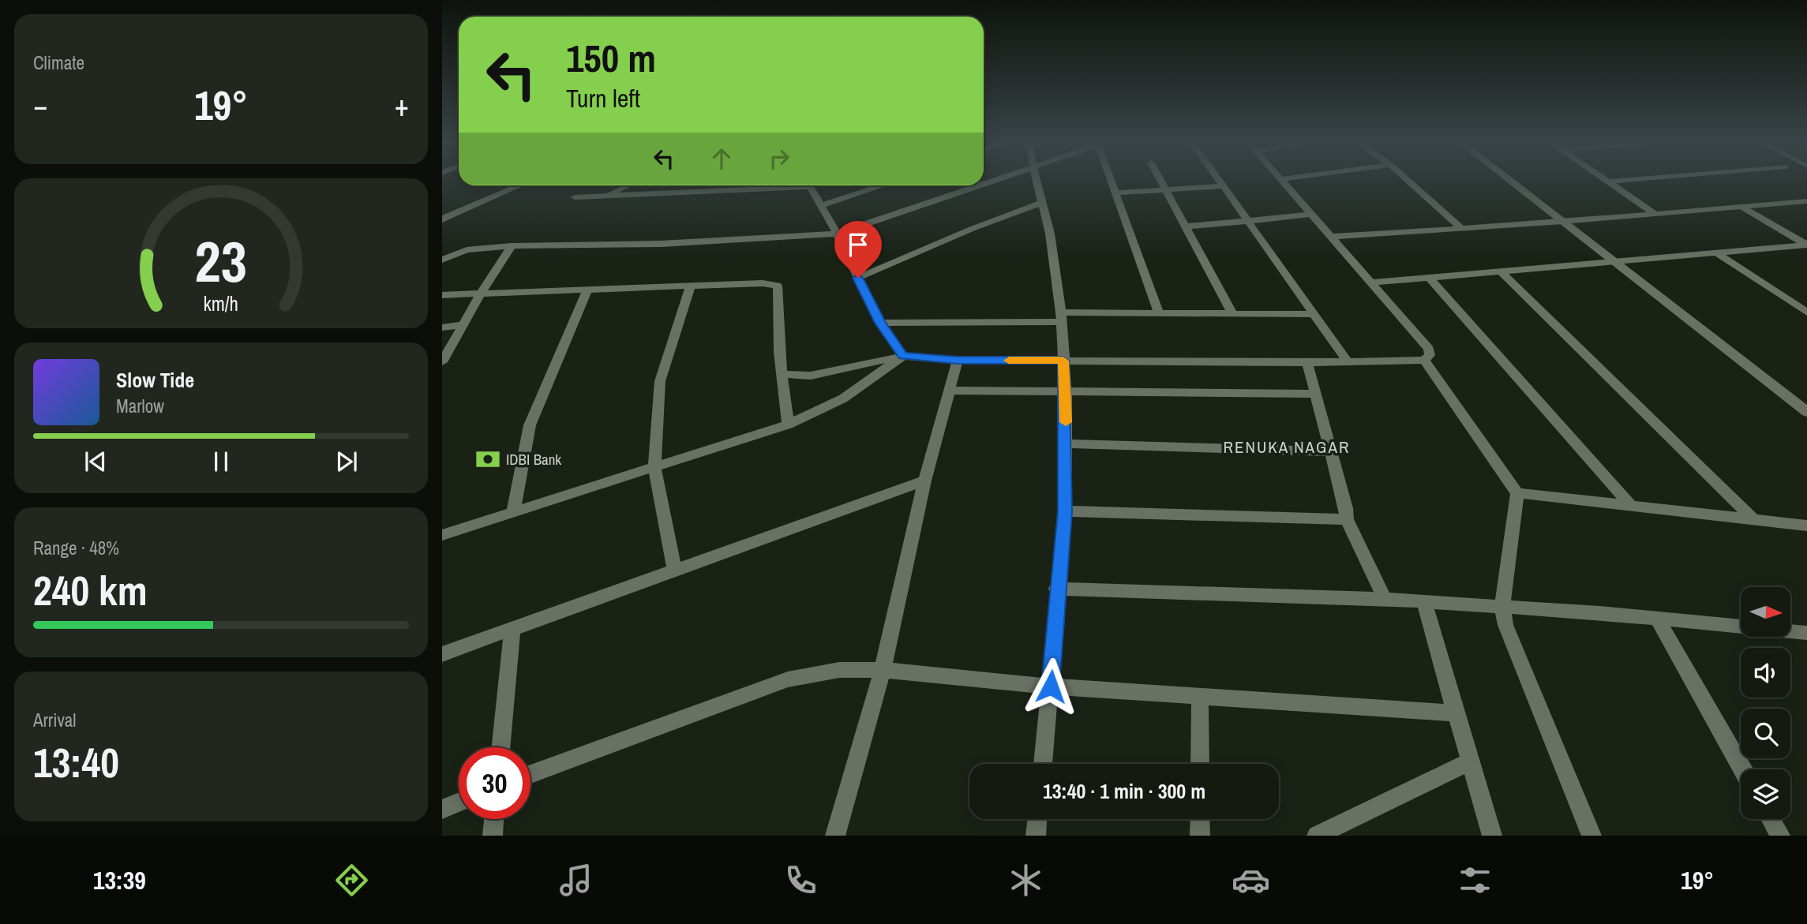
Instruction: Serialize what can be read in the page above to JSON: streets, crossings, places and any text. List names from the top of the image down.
{
  "districts": ["RENUKA NAGAR"],
  "places": {
    "bank": ["IDBI Bank"]
  },
  "north": "right",
  "page": {
    "tile": [
      "Climate",
      ["Range · 48%", "240 km"],
      ["Arrival", "13:40"]
    ],
    "turn": ["150 m", "Turn left"],
    "heat": ["−", "19°", "+"],
    "song": ["Slow Tide", "Marlow"],
    "limit": "30",
    "trip": "13:40 · 1 min · 300 m",
    "tabs": ["13:39", "19°"],
    "gauge": ["23", "km/h"]
  }
}
